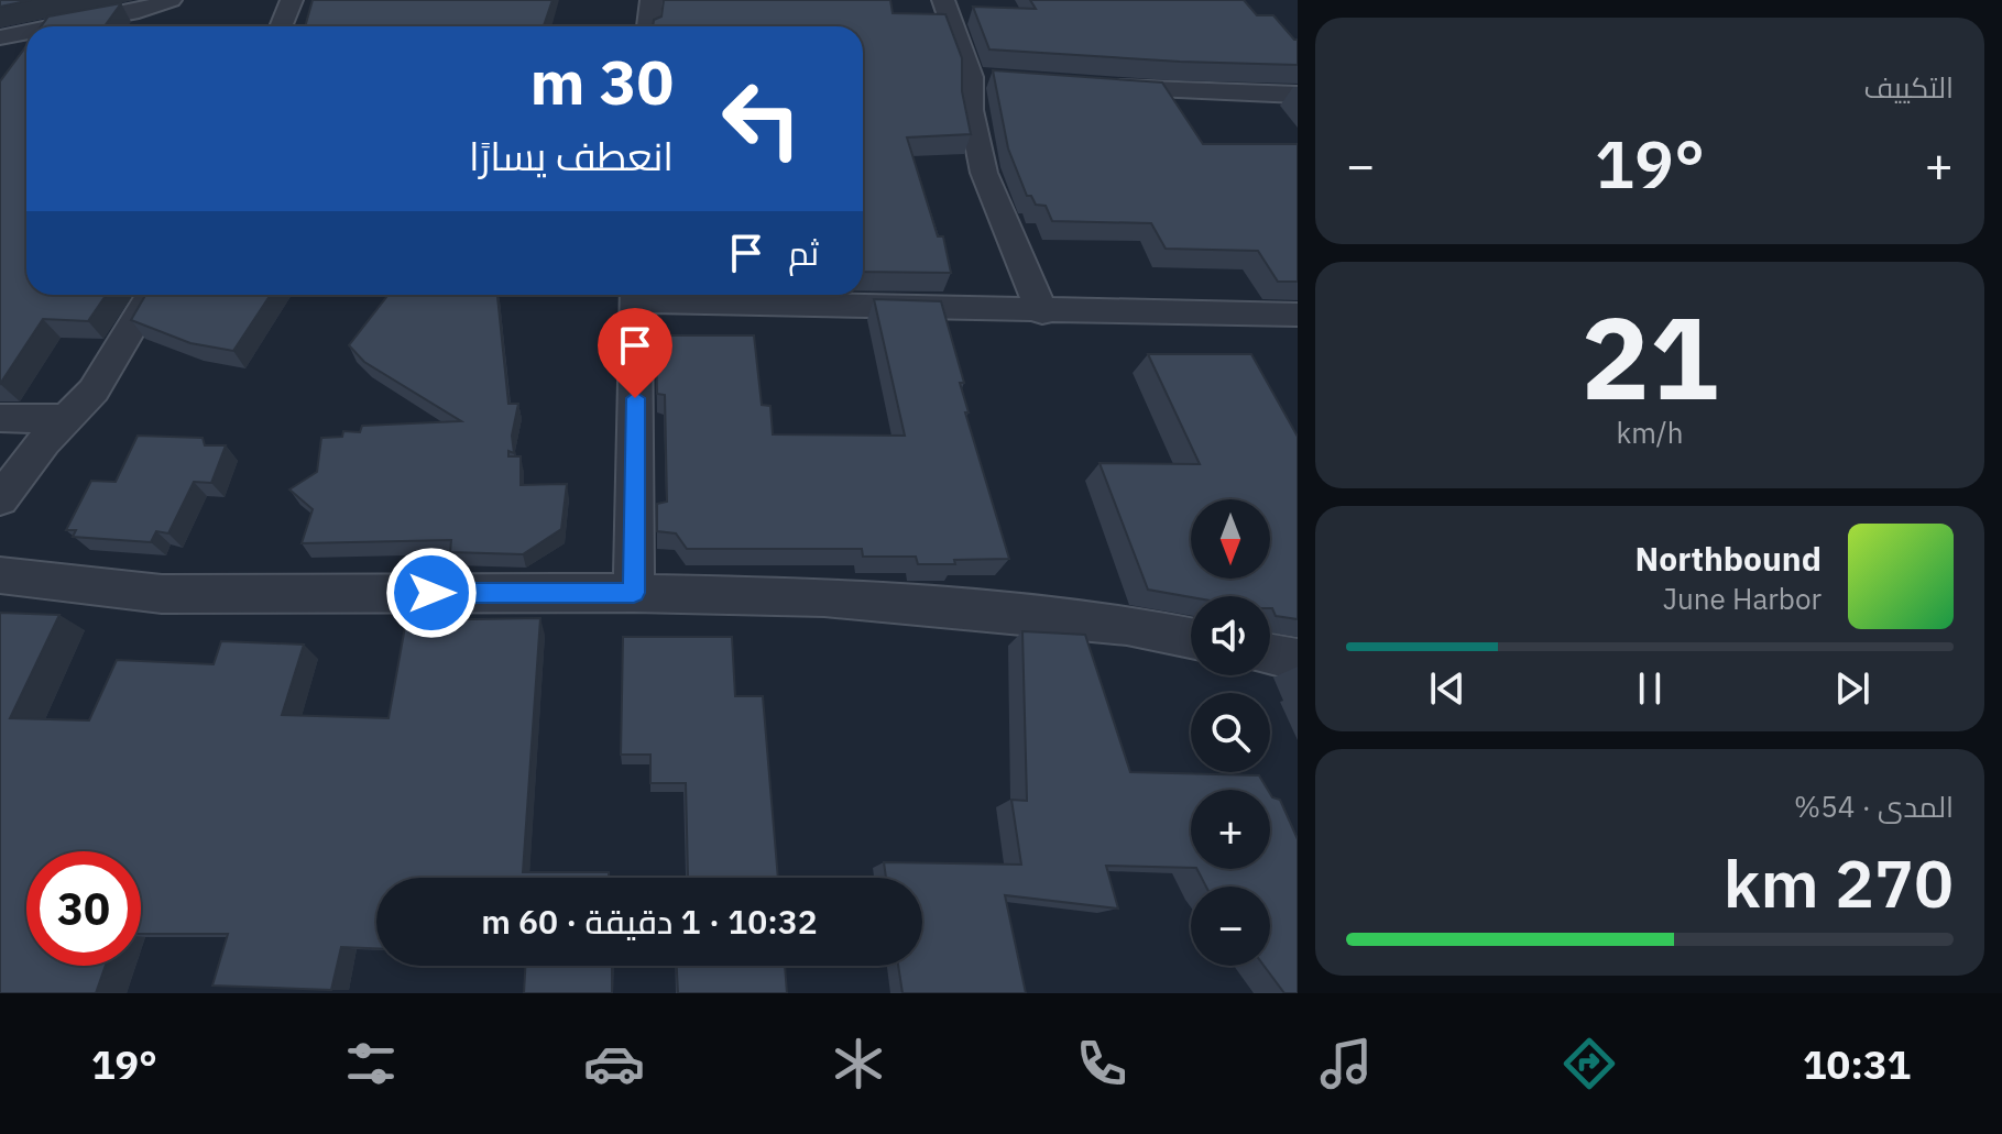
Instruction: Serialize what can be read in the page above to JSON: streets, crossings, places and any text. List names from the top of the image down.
{
  "north": "bottom",
  "page": {
    "tile": [
      "التكييف",
      ["21", "km/h"],
      ["المدى · 54%", "270 km"]
    ],
    "turn": ["30 m", "انعطف يسارًا"],
    "heat": ["−", "19°", "+"],
    "then": "ثم",
    "map_buttons": ["+", "−"],
    "song": ["Northbound", "June Harbor"],
    "limit": "30",
    "trip": "10:32 · 1 دقيقة · 60 m",
    "tabs": ["10:31", "19°"]
  }
}
